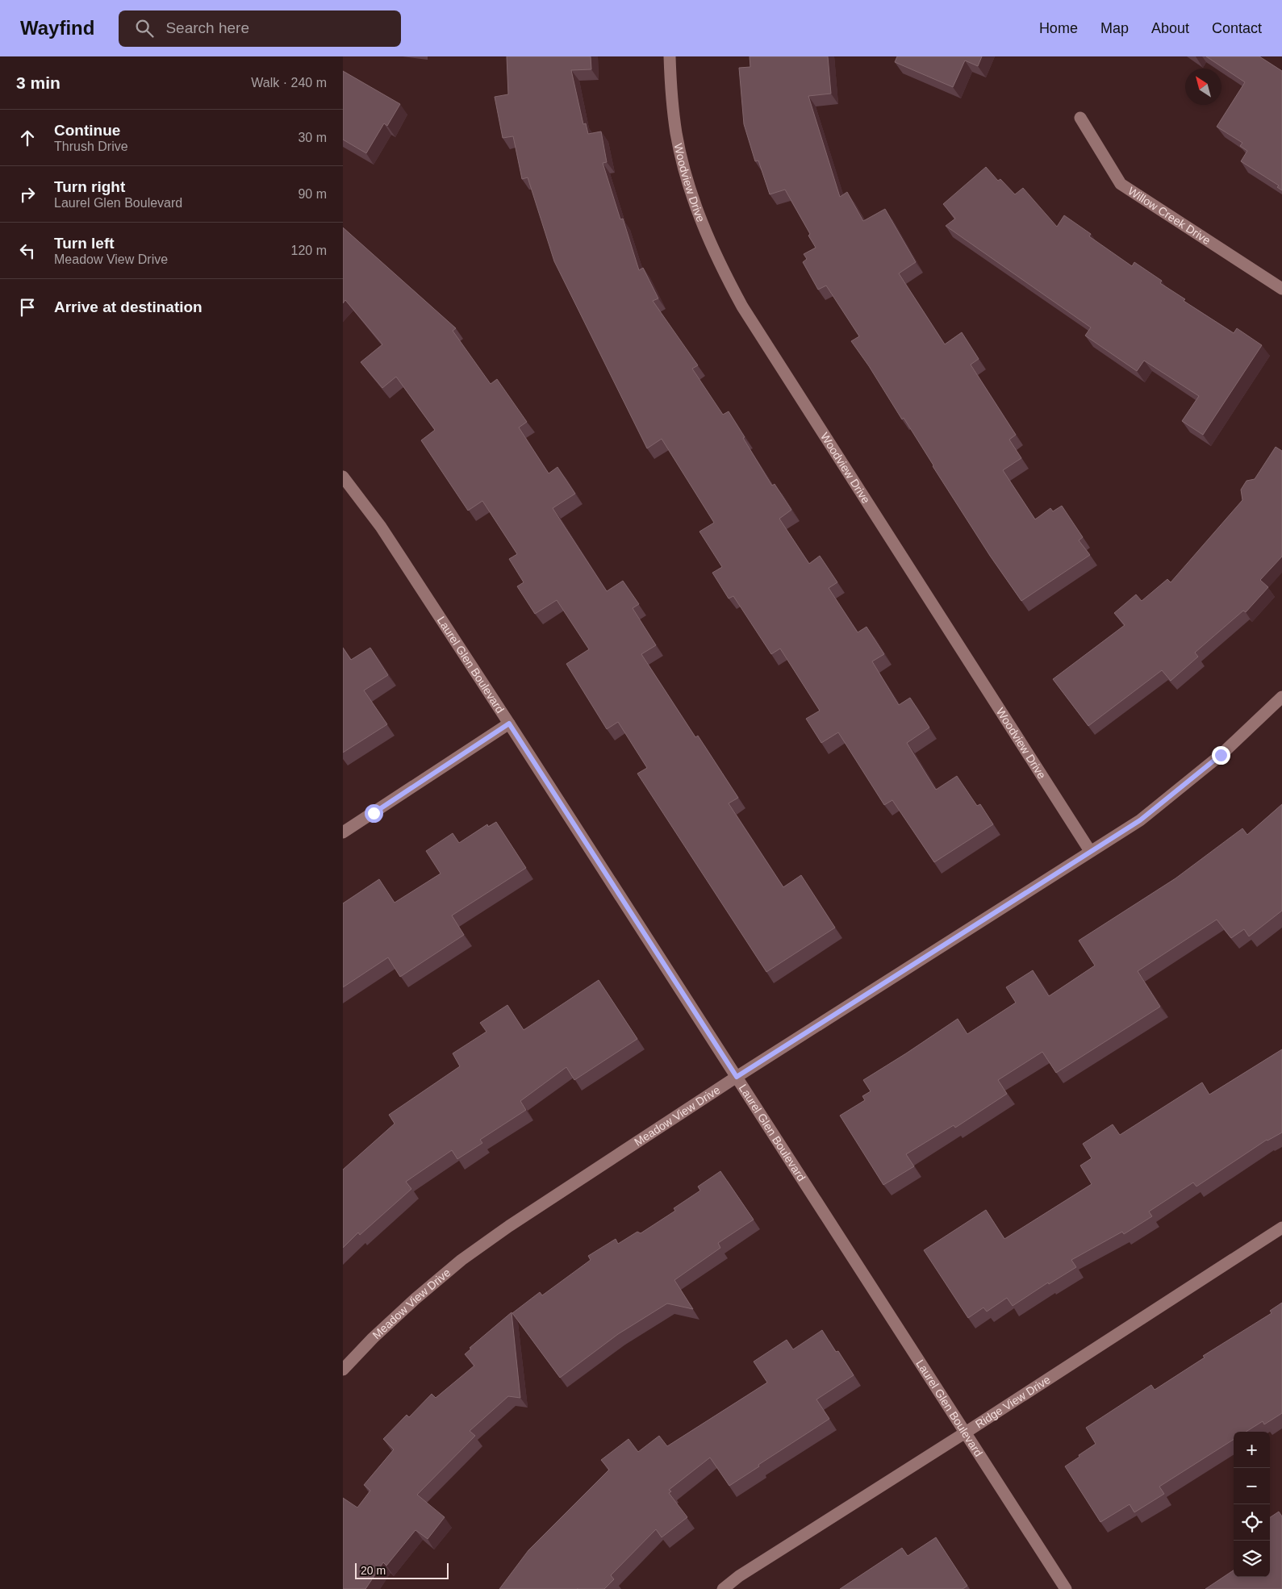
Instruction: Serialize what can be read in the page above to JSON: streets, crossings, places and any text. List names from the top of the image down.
{
  "streets": {
    "street": [
      "Woodview Drive",
      "Willow Creek Drive",
      "Laurel Glen Boulevard",
      "Meadow View Drive",
      "Ridge View Drive"
    ]
  },
  "crossings": [
    ["Woodview Drive", "Meadow View Drive"],
    ["Laurel Glen Boulevard", "Meadow View Drive"],
    ["Laurel Glen Boulevard", "Ridge View Drive"]
  ],
  "scale_bar": "20 m",
  "north": "top left",
  "page": {
    "header": "Wayfind",
    "search": "Search here",
    "nav": [
      "Home",
      "Map",
      "About",
      "Contact"
    ],
    "heading": ["3 min", "Walk · 240 m"],
    "list": [
      ["Continue", "Thrush Drive", "30 m"],
      ["Turn right", "Laurel Glen Boulevard", "90 m"],
      ["Turn left", "Meadow View Drive", "120 m"],
      "Arrive at destination"
    ],
    "map_buttons": ["+", "−"],
    "scale": "20 m"
  }
}
